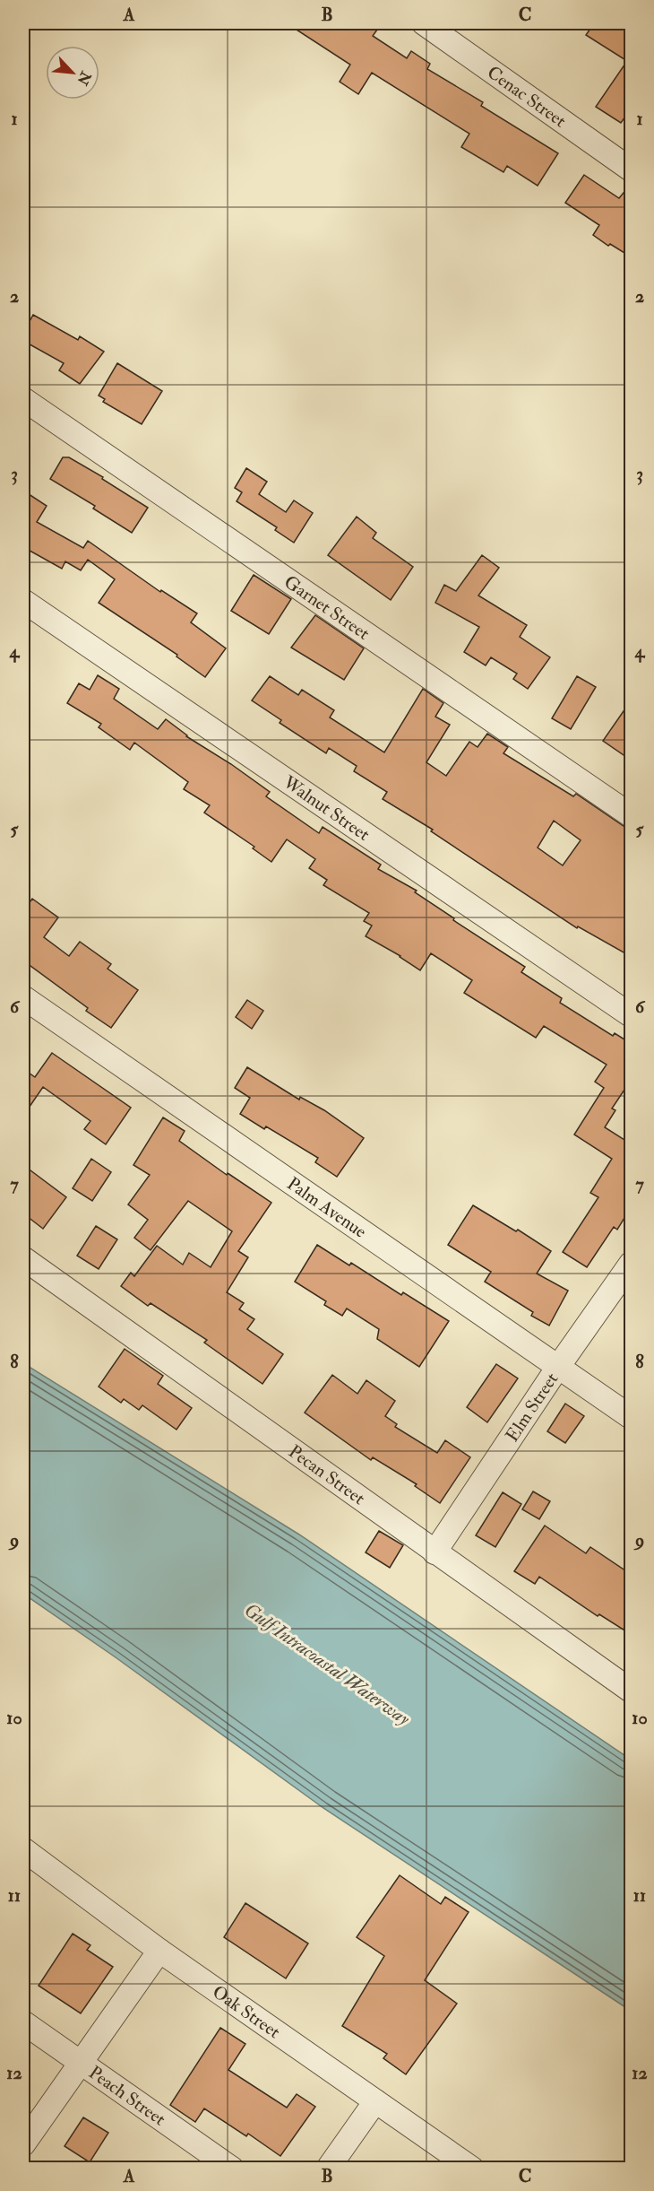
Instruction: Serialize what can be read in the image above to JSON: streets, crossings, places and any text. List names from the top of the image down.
{
  "streets": {
    "street": [
      "Cenac Street",
      "Garnet Street",
      "Walnut Street",
      "Palm Avenue",
      "Elm Street",
      "Pecan Street",
      "Oak Street",
      "Peach Street"
    ]
  },
  "crossings": [
    ["Palm Avenue", "Elm Street"],
    ["Elm Street", "Pecan Street"]
  ],
  "water": ["Gulf Intracoastal Waterway"],
  "north": "bottom right",
  "grid": {
    "columns": ["A", "B", "C"],
    "rows": [
      "1",
      "2",
      "3",
      "4",
      "5",
      "6",
      "7",
      "8",
      "9",
      "10",
      "11",
      "12"
    ]
  }
}
